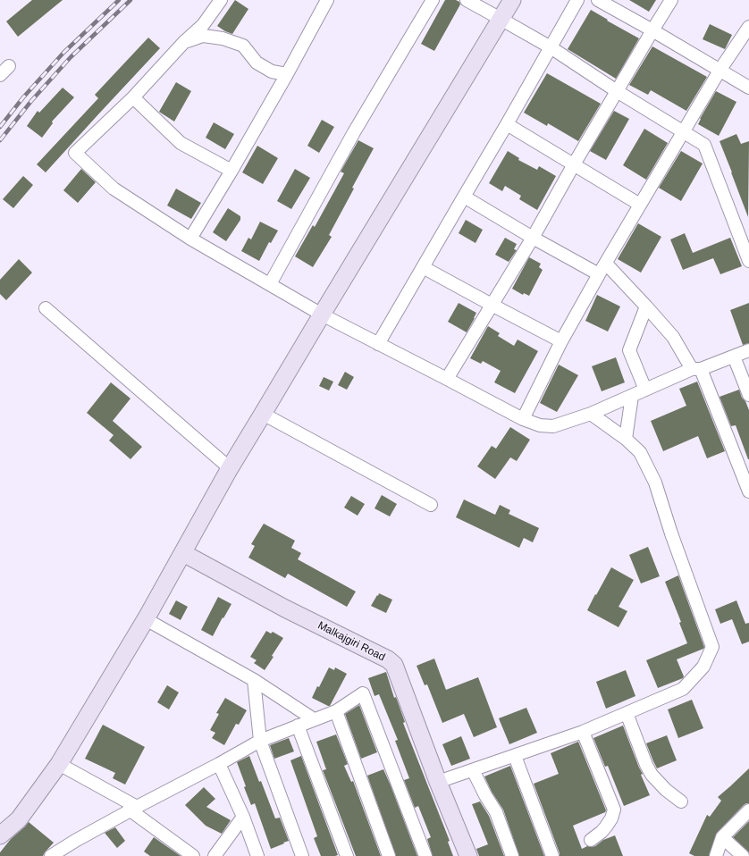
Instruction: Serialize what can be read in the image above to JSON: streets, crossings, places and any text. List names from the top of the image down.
{
  "streets": {
    "main road": ["Malkajgiri Road"]
  }
}
